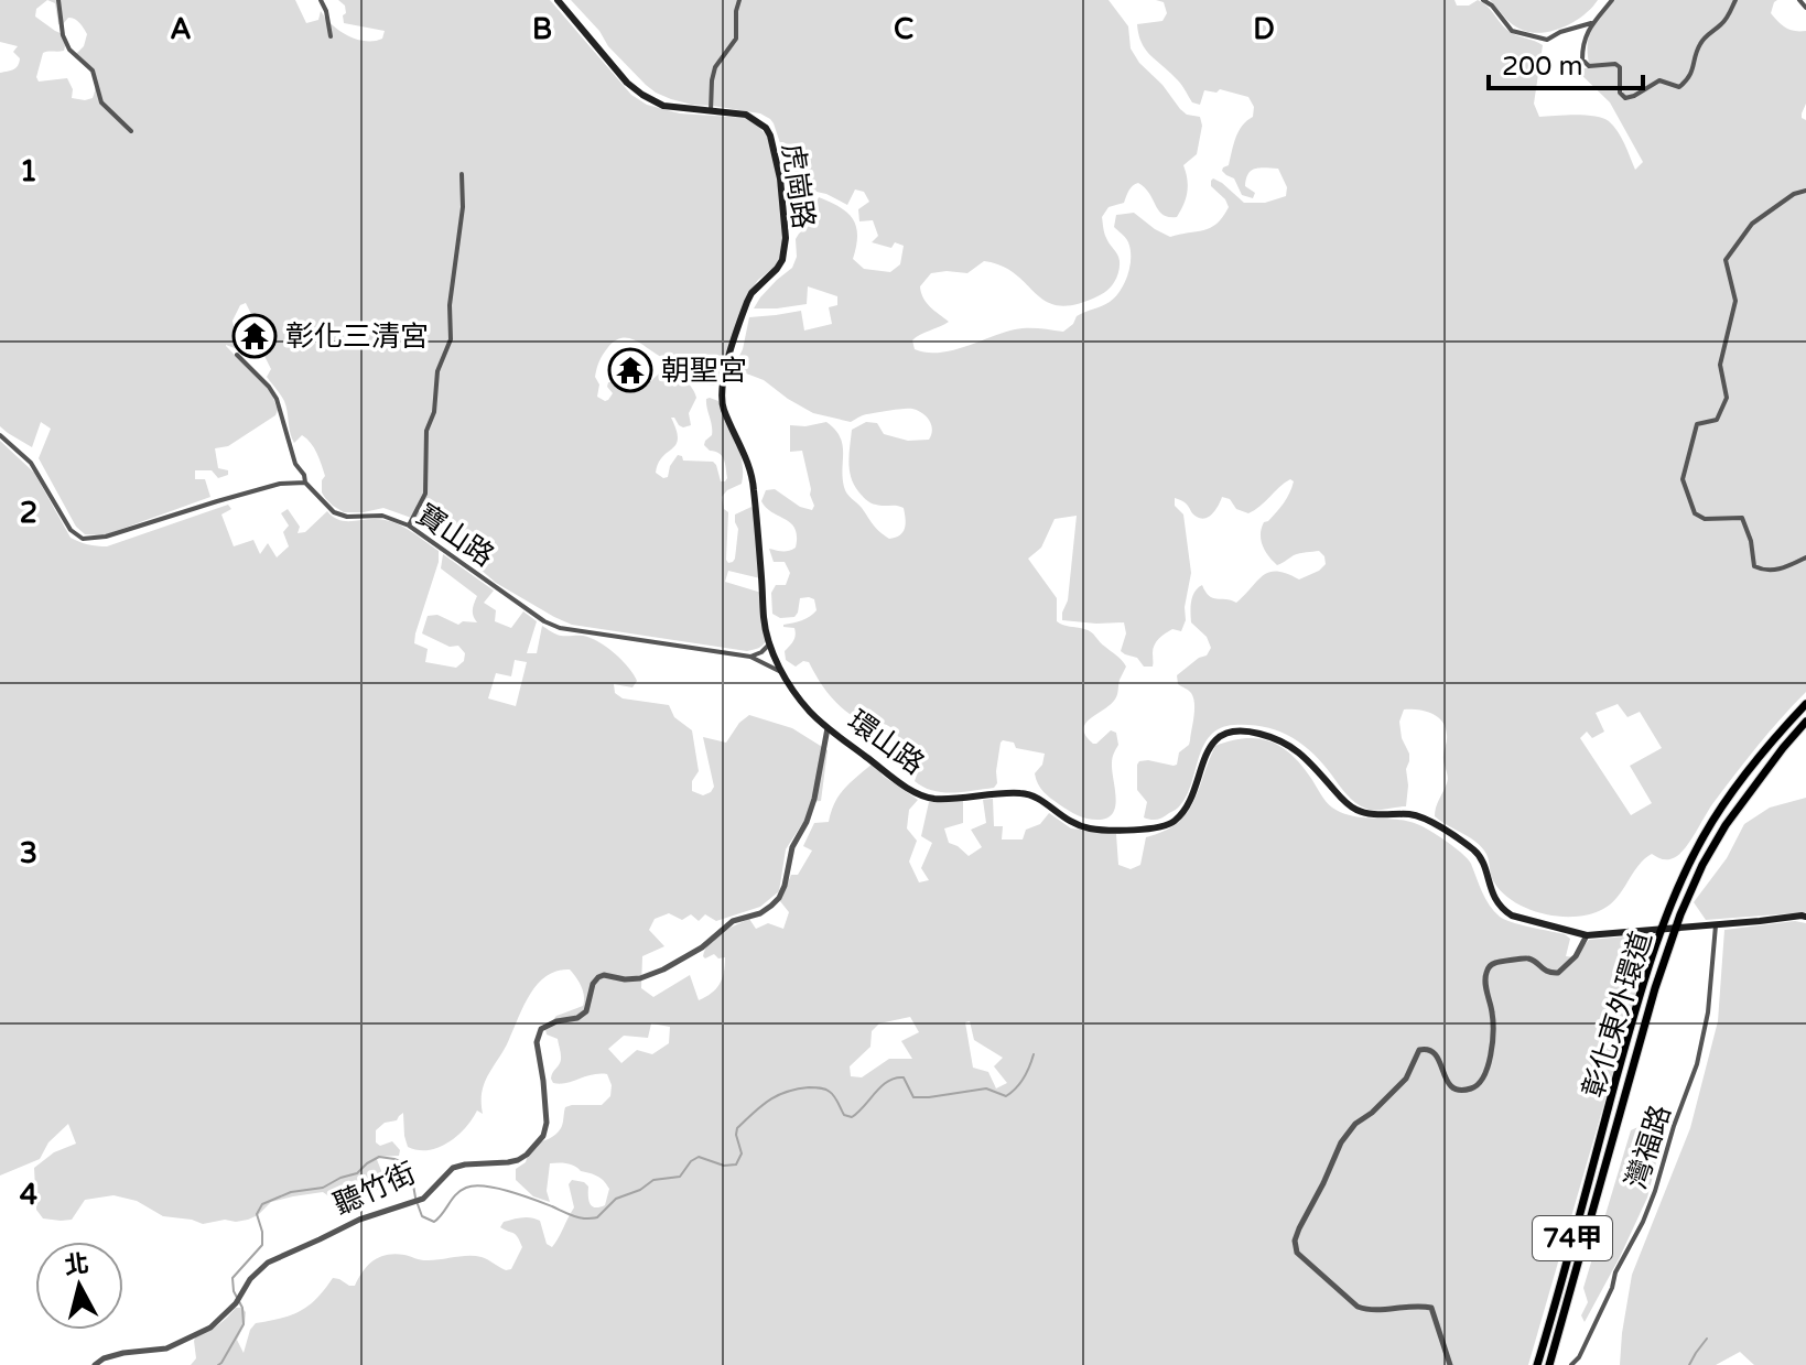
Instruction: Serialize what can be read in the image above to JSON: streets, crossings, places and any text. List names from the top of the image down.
{
  "streets": {
    "main road": [
      "虎崗路",
      "環山路",
      "彰化東外環道",
      "74甲"
    ],
    "street": ["寶山路", "灣福路", "聽竹街"]
  },
  "crossings": [
    ["虎崗路", "環山路"],
    ["寶山路", "環山路"],
    ["環山路", "彰化東外環道"],
    ["環山路", "灣福路"],
    ["環山路", "聽竹街"],
    ["環山路", "74甲"],
    ["彰化東外環道", "74甲"]
  ],
  "places": {
    "temple": ["彰化三清宮", "朝聖宮"]
  },
  "scale_bar": "200 m",
  "north": "top",
  "grid": {
    "columns": [
      "A",
      "B",
      "C",
      "D"
    ],
    "rows": [
      "1",
      "2",
      "3",
      "4"
    ]
  }
}
